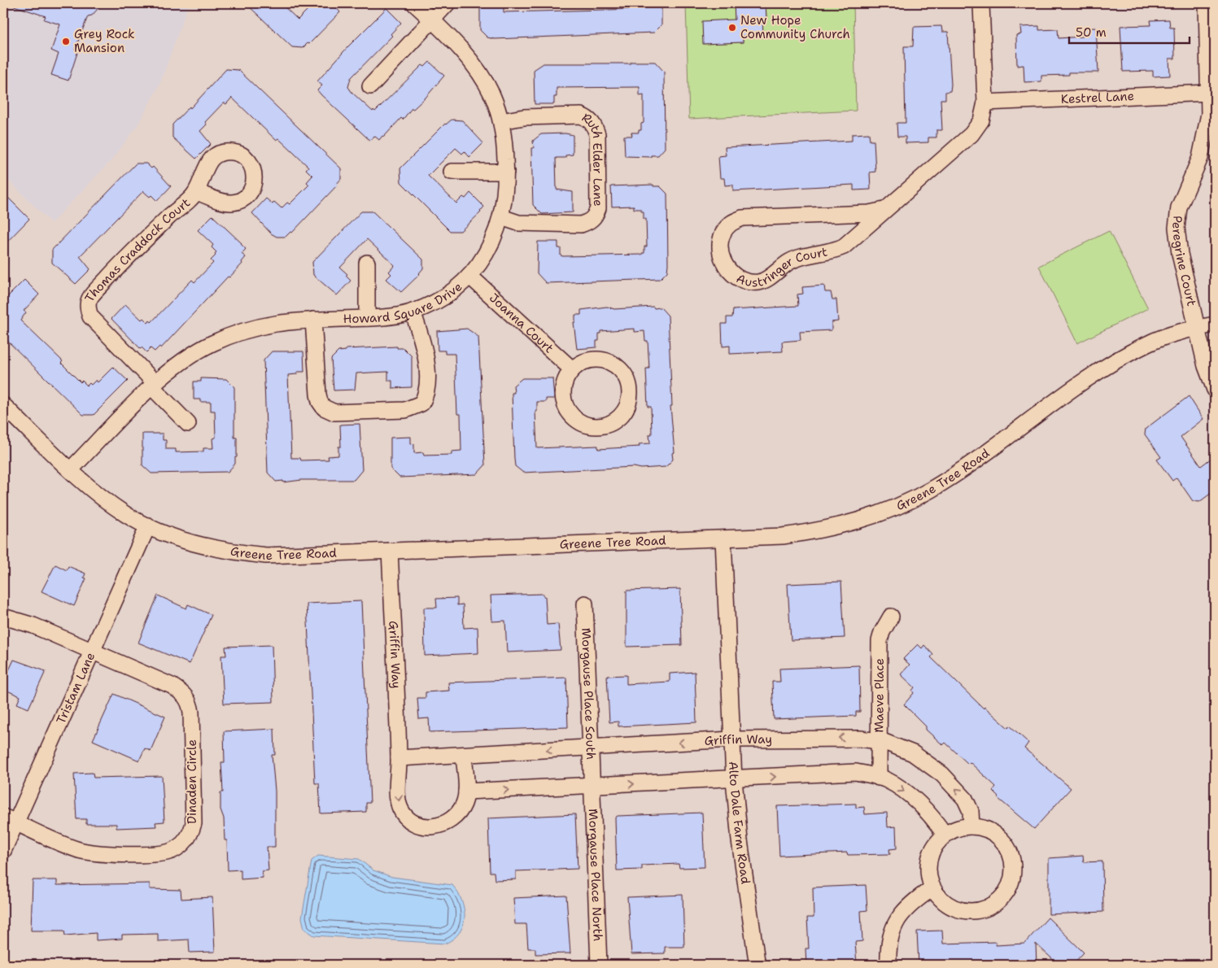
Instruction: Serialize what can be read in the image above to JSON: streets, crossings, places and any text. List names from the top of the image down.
{
  "streets": {
    "street": [
      "Kestrel Lane",
      "Ruth Elder Lane",
      "Thomas Craddock Court",
      "Peregrine Court",
      "Austringer Court",
      "Howard Square Drive",
      "Joanna Court",
      "Greene Tree Road",
      "Griffin Way",
      "Tristam Lane",
      "Morgause Place South",
      "Maeve Place",
      "Dinaden Circle",
      "Alto Dale Farm Road",
      "Morgause Place North"
    ]
  },
  "crossings": [
    ["Kestrel Lane", "Peregrine Court"],
    ["Kestrel Lane", "Austringer Court"],
    ["Ruth Elder Lane", "Howard Square Drive"],
    ["Thomas Craddock Court", "Howard Square Drive"],
    ["Peregrine Court", "Greene Tree Road"],
    ["Howard Square Drive", "Joanna Court"],
    ["Howard Square Drive", "Greene Tree Road"],
    ["Greene Tree Road", "Griffin Way"],
    ["Greene Tree Road", "Tristam Lane"],
    ["Greene Tree Road", "Alto Dale Farm Road"],
    ["Griffin Way", "Morgause Place South"],
    ["Griffin Way", "Maeve Place"],
    ["Griffin Way", "Alto Dale Farm Road"],
    ["Tristam Lane", "Dinaden Circle"],
    ["Morgause Place South", "Morgause Place North"]
  ],
  "places": ["New Hope Community Church", "Grey Rock Mansion"],
  "scale_bar": "50 m"
}
